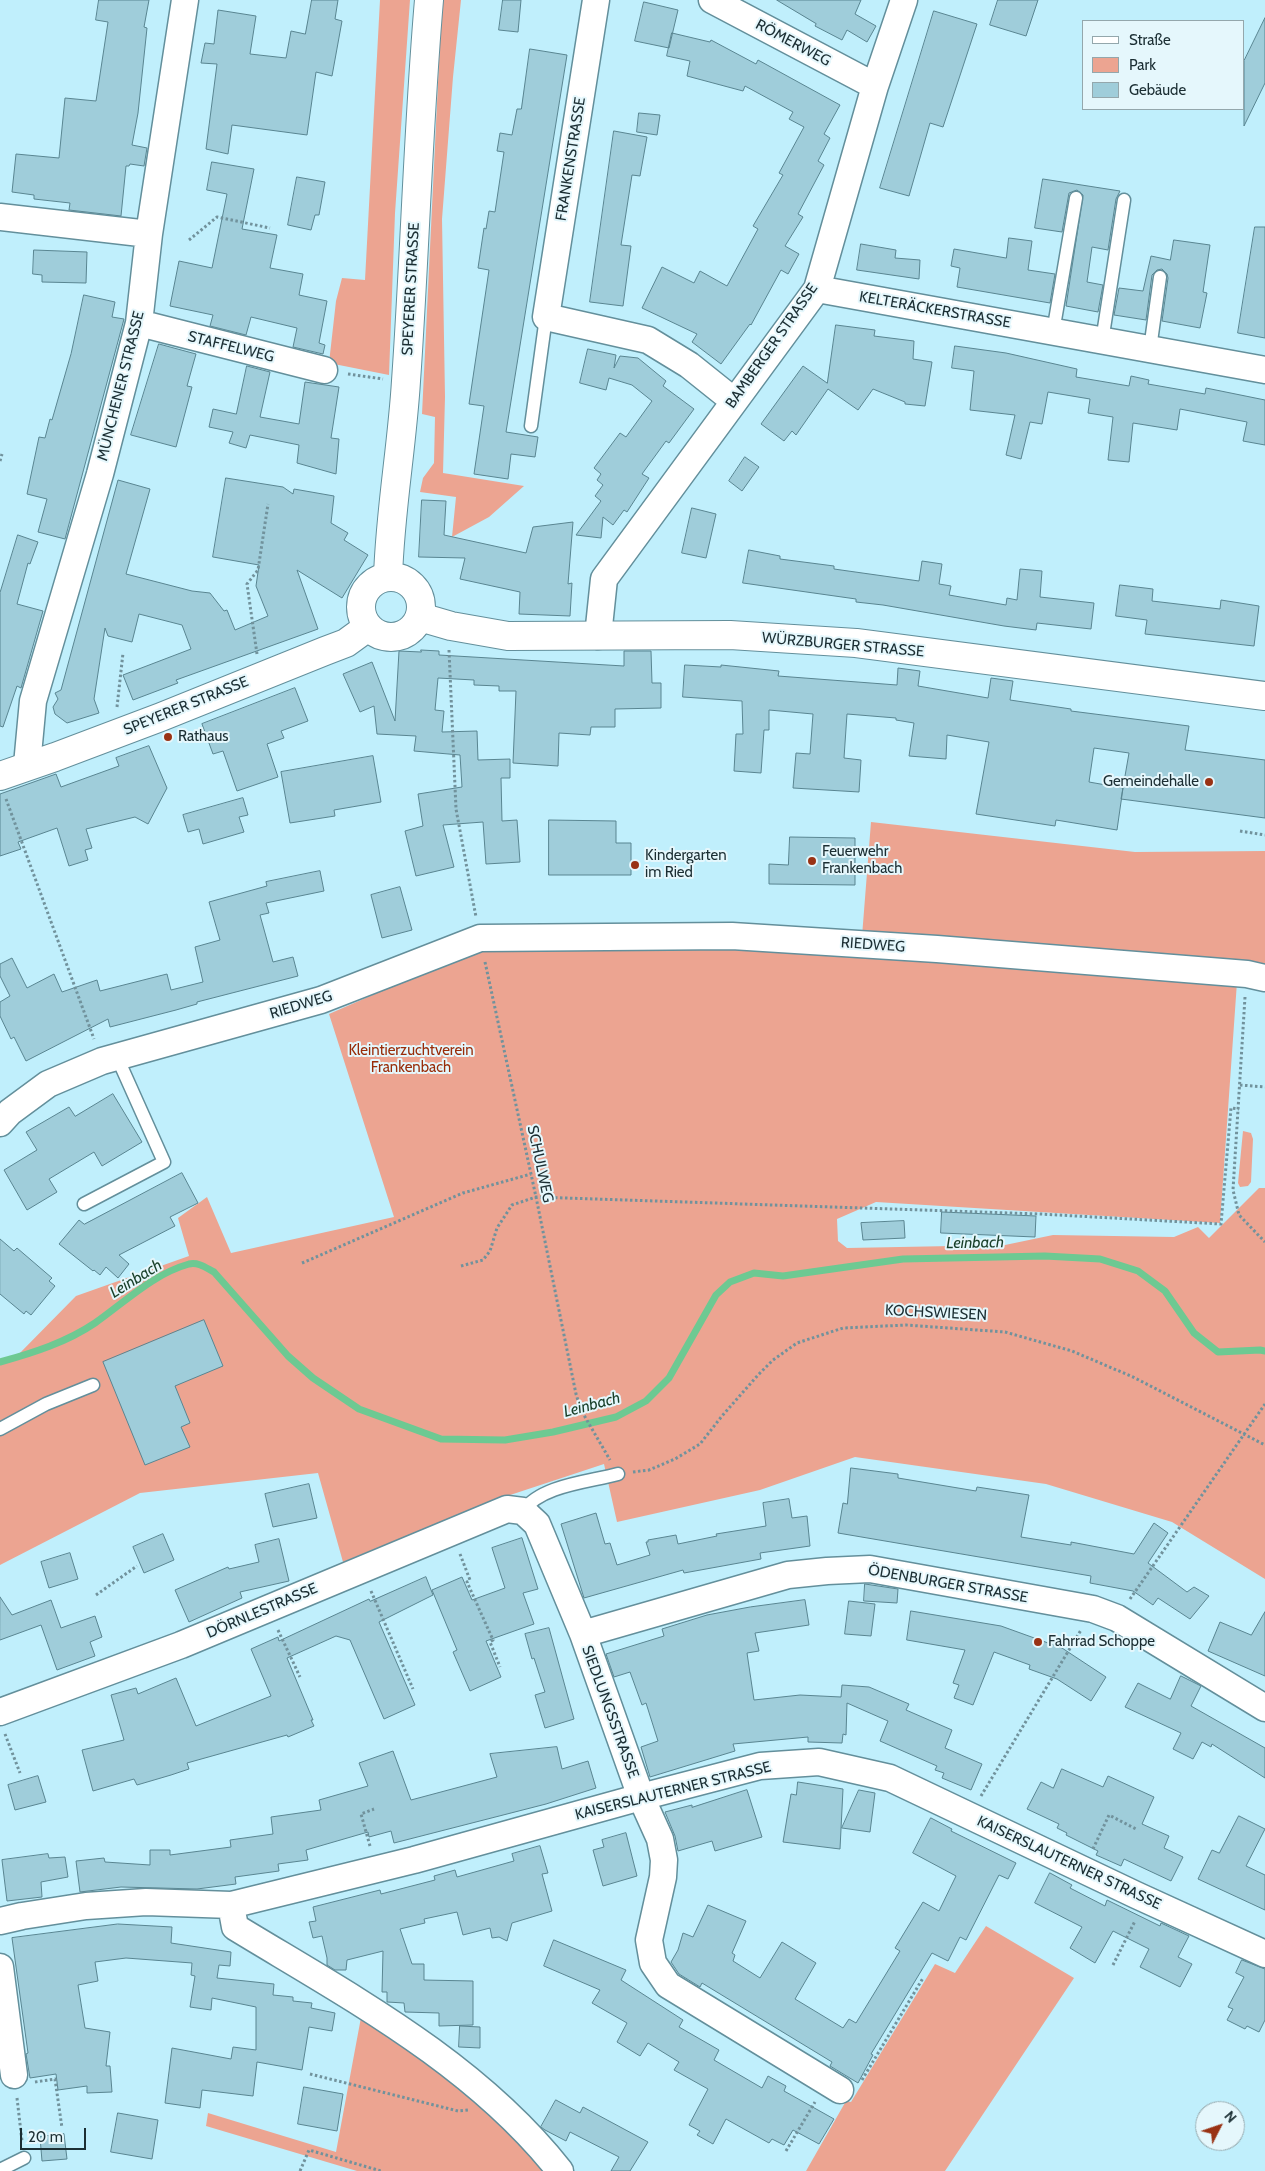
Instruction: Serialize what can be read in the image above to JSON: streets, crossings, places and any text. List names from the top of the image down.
{
  "streets": {
    "main road": ["SPEYERER STRASSE", "WÜRZBURGER STRASSE"],
    "street": [
      "RÖMERWEG",
      "FRANKENSTRASSE",
      "KELTERÄCKERSTRASSE",
      "BAMBERGER STRASSE",
      "STAFFELWEG",
      "MÜNCHENER STRASSE",
      "RIEDWEG",
      "ÖDENBURGER STRASSE",
      "DÖRNLESTRASSE",
      "SIEDLUNGSSTRASSE",
      "KAISERSLAUTERNER STRASSE"
    ],
    "path": ["SCHULWEG", "KOCHSWIESEN"]
  },
  "crossings": [
    ["RÖMERWEG", "BAMBERGER STRASSE"],
    ["SPEYERER STRASSE", "MÜNCHENER STRASSE"],
    ["SPEYERER STRASSE", "WÜRZBURGER STRASSE"],
    ["KELTERÄCKERSTRASSE", "BAMBERGER STRASSE"],
    ["BAMBERGER STRASSE", "WÜRZBURGER STRASSE"],
    ["STAFFELWEG", "MÜNCHENER STRASSE"],
    ["RIEDWEG", "SCHULWEG"],
    ["ÖDENBURGER STRASSE", "SIEDLUNGSSTRASSE"],
    ["DÖRNLESTRASSE", "SIEDLUNGSSTRASSE"],
    ["SIEDLUNGSSTRASSE", "KAISERSLAUTERNER STRASSE"]
  ],
  "water": ["Leinbach"],
  "parks": ["Kleintierzuchtverein Frankenbach"],
  "places": [
    "Rathaus",
    "Gemeindehalle",
    "Feuerwehr Frankenbach",
    "Kindergarten im Ried",
    "Fahrrad Schoppe"
  ],
  "legend": ["Straße", "Park", "Gebäude"],
  "scale_bar": "20 m",
  "north": "top right"
}
